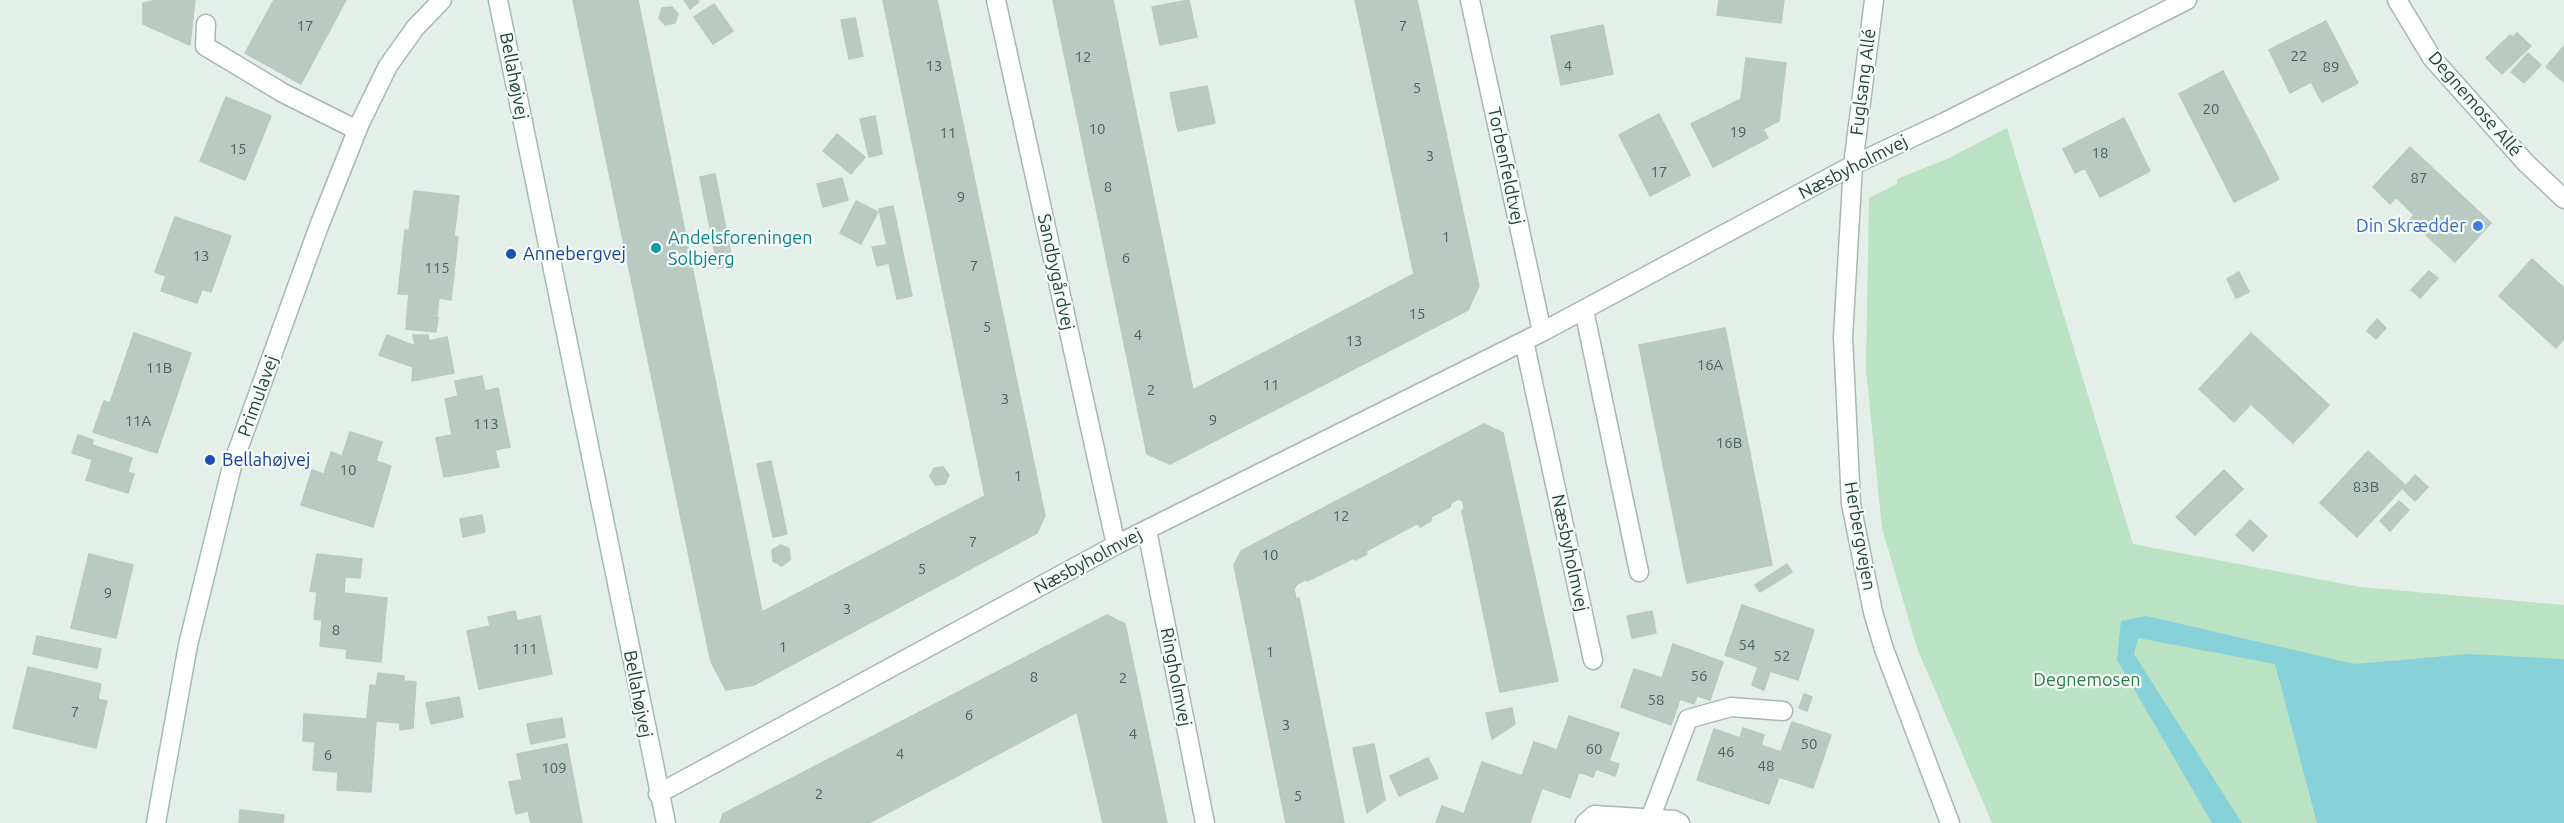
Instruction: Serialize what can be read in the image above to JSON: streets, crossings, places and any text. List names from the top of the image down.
{
  "streets": {
    "street": [
      "Bellahøjvej",
      "Fuglsang Allé",
      "Degnemose Allé",
      "Torbenfeldtvej",
      "Næsbyholmvej",
      "Sandbygårdvej",
      "Primulavej",
      "Herbergvejen",
      "Ringholmvej"
    ]
  },
  "crossings": [
    ["Bellahøjvej", "Næsbyholmvej"],
    ["Fuglsang Allé", "Næsbyholmvej"],
    ["Fuglsang Allé", "Herbergvejen"],
    ["Torbenfeldtvej", "Næsbyholmvej"],
    ["Næsbyholmvej", "Sandbygårdvej"],
    ["Næsbyholmvej", "Herbergvejen"],
    ["Næsbyholmvej", "Ringholmvej"]
  ],
  "parks": ["Degnemosen"],
  "places": [
    "Din Skrædder",
    "Andelsforeningen Solbjerg",
    "Annebergvej",
    "Bellahøjvej"
  ],
  "house_numbers": [
    "17",
    "7",
    "22",
    "12",
    "13",
    "4",
    "89",
    "5",
    "20",
    "10",
    "19",
    "11",
    "15",
    "18",
    "3",
    "17",
    "87",
    "8",
    "9",
    "1",
    "13",
    "6",
    "7",
    "115",
    "15",
    "5",
    "4",
    "13",
    "16A",
    "11B",
    "11",
    "2",
    "3",
    "9",
    "11A",
    "113",
    "16B",
    "10",
    "1",
    "83B",
    "12",
    "7",
    "10",
    "5",
    "9",
    "3",
    "8",
    "54",
    "1",
    "111",
    "1",
    "52",
    "56",
    "8",
    "2",
    "58",
    "7",
    "6",
    "3",
    "4",
    "50",
    "60",
    "46",
    "4",
    "6",
    "48",
    "109",
    "2",
    "5"
  ]
}
